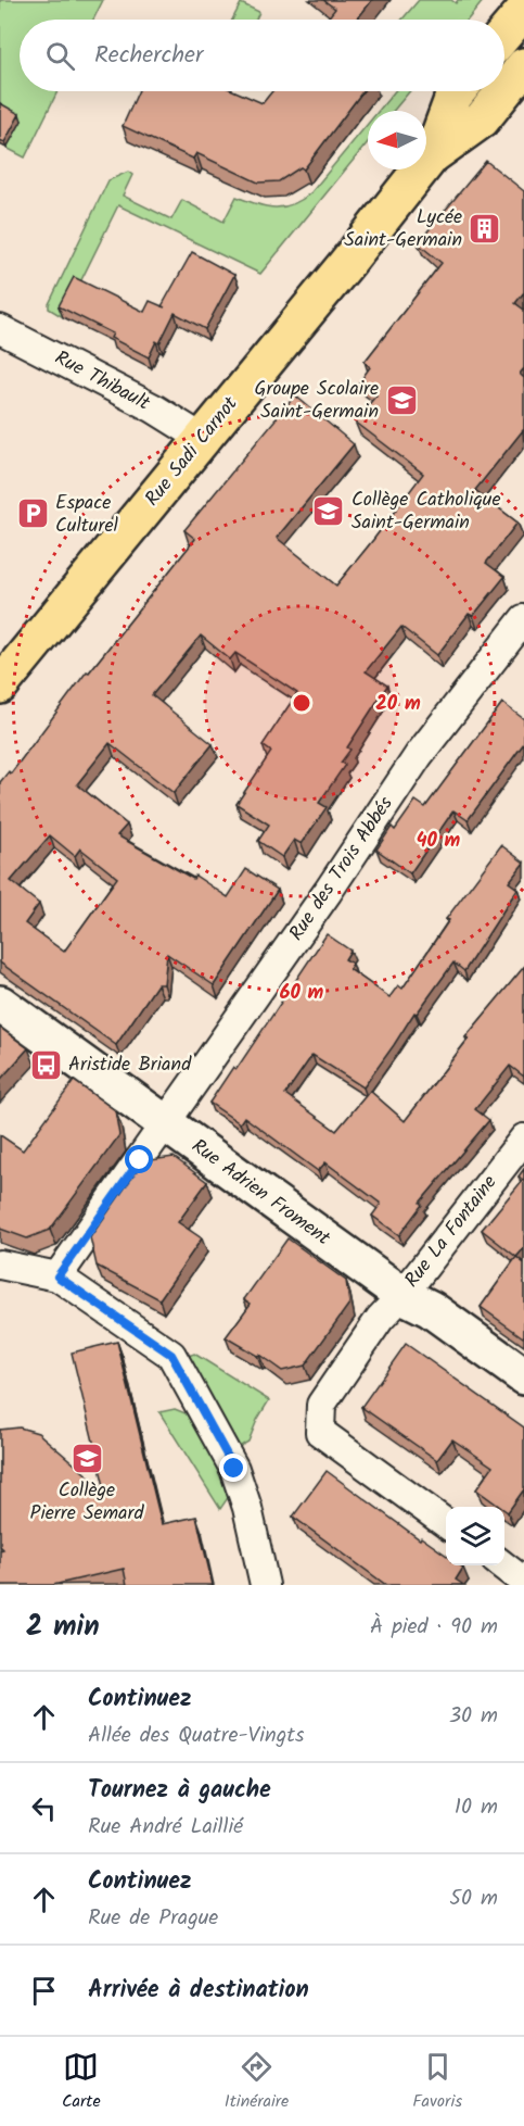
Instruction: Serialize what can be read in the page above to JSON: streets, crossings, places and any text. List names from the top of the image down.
{
  "streets": {
    "main road": ["Rue Sadi Carnot"],
    "street": [
      "Rue Thibault",
      "Rue des Trois Abbés",
      "Rue Adrien Froment",
      "Rue La Fontaine"
    ]
  },
  "crossings": [
    ["Rue Thibault", "Rue Sadi Carnot"],
    ["Rue des Trois Abbés", "Rue Adrien Froment"],
    ["Rue Adrien Froment", "Rue La Fontaine"]
  ],
  "places": {
    "building": ["Lycée Saint-Germain"],
    "school or university": ["Groupe Scolaire Saint-Germain", "Collège Catholique Saint-Germain", "Collège Pierre Semard"],
    "parking": ["Espace Culturel"],
    "bus stop": ["Aristide Briand"]
  },
  "north": "left",
  "page": {
    "search": "Rechercher",
    "heading": ["2 min", "À pied · 90 m"],
    "list": [
      ["Continuez", "Allée des Quatre-Vingts", "30 m"],
      ["Tournez à gauche", "Rue André Laillié", "10 m"],
      ["Continuez", "Rue de Prague", "50 m"],
      "Arrivée à destination"
    ],
    "nav": ["Carte", "Itinéraire", "Favoris"]
  },
  "rings": ["20 m", "40 m", "60 m"]
}
